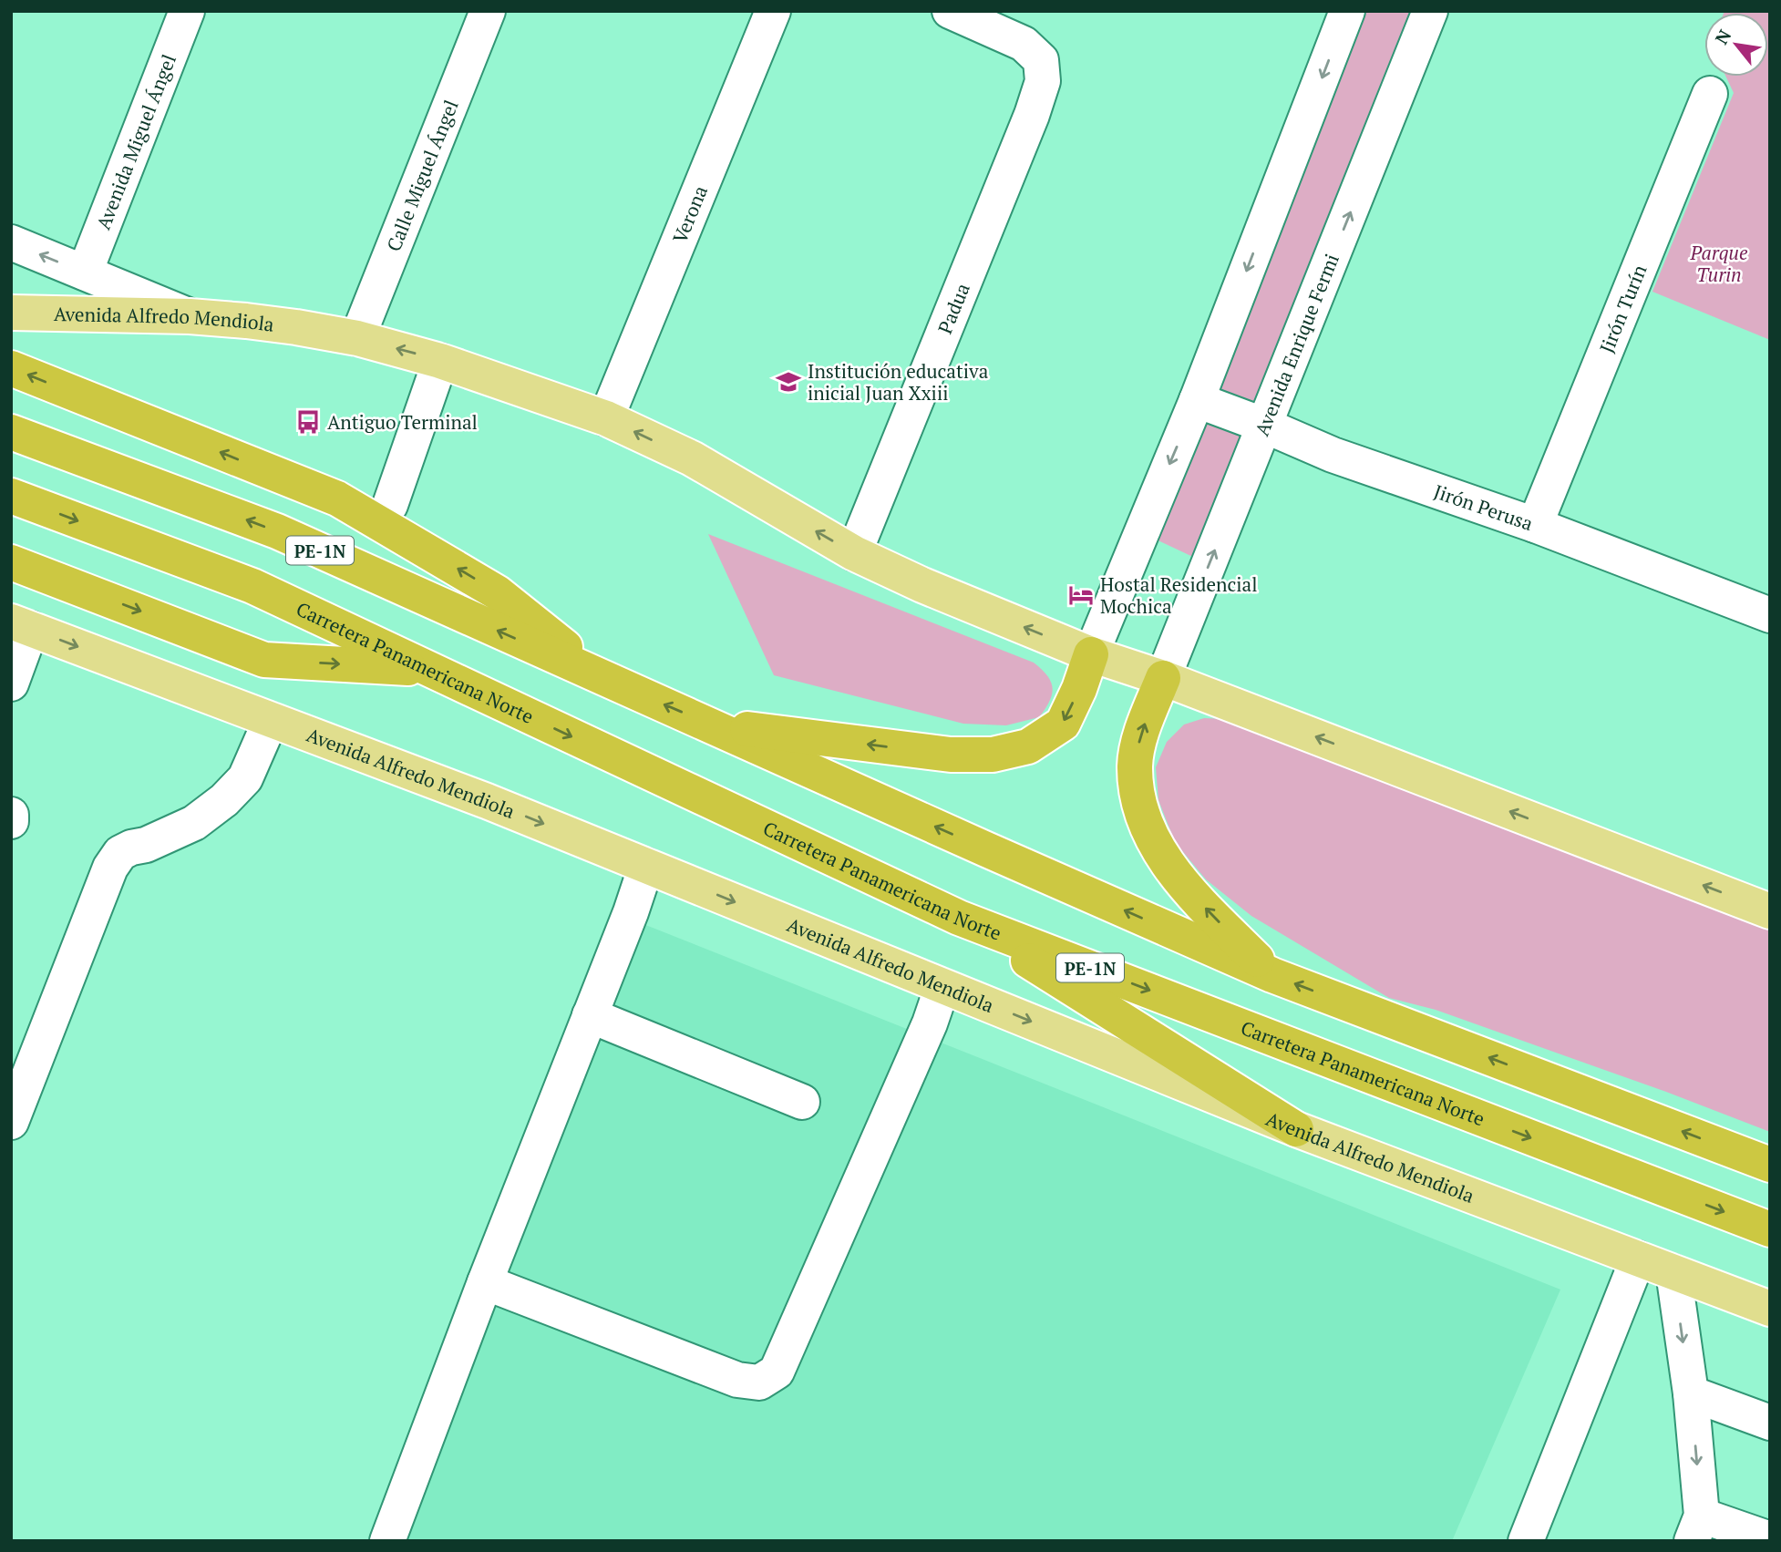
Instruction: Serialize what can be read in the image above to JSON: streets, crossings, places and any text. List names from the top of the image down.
{
  "streets": {
    "highway": ["PE-1N", "Carretera Panamericana Norte"],
    "main road": ["Avenida Alfredo Mendiola"],
    "street": [
      "Avenida Miguel Ángel",
      "Calle Miguel Ángel",
      "Verona",
      "Padua",
      "Jirón Turín",
      "Avenida Enrique Fermi",
      "Jirón Perusa"
    ]
  },
  "crossings": [
    ["Calle Miguel Ángel", "Avenida Alfredo Mendiola"],
    ["Verona", "Avenida Alfredo Mendiola"],
    ["Padua", "Avenida Alfredo Mendiola"],
    ["Jirón Turín", "Jirón Perusa"],
    ["Avenida Alfredo Mendiola", "Avenida Enrique Fermi"],
    ["Avenida Enrique Fermi", "Jirón Perusa"]
  ],
  "parks": ["Parque Turin"],
  "places": {
    "school or university": ["Institución educativa inicial Juan Xxiii"],
    "bus stop": ["Antiguo Terminal"],
    "hotel": ["Hostal Residencial Mochica"]
  },
  "north": "top left"
}
